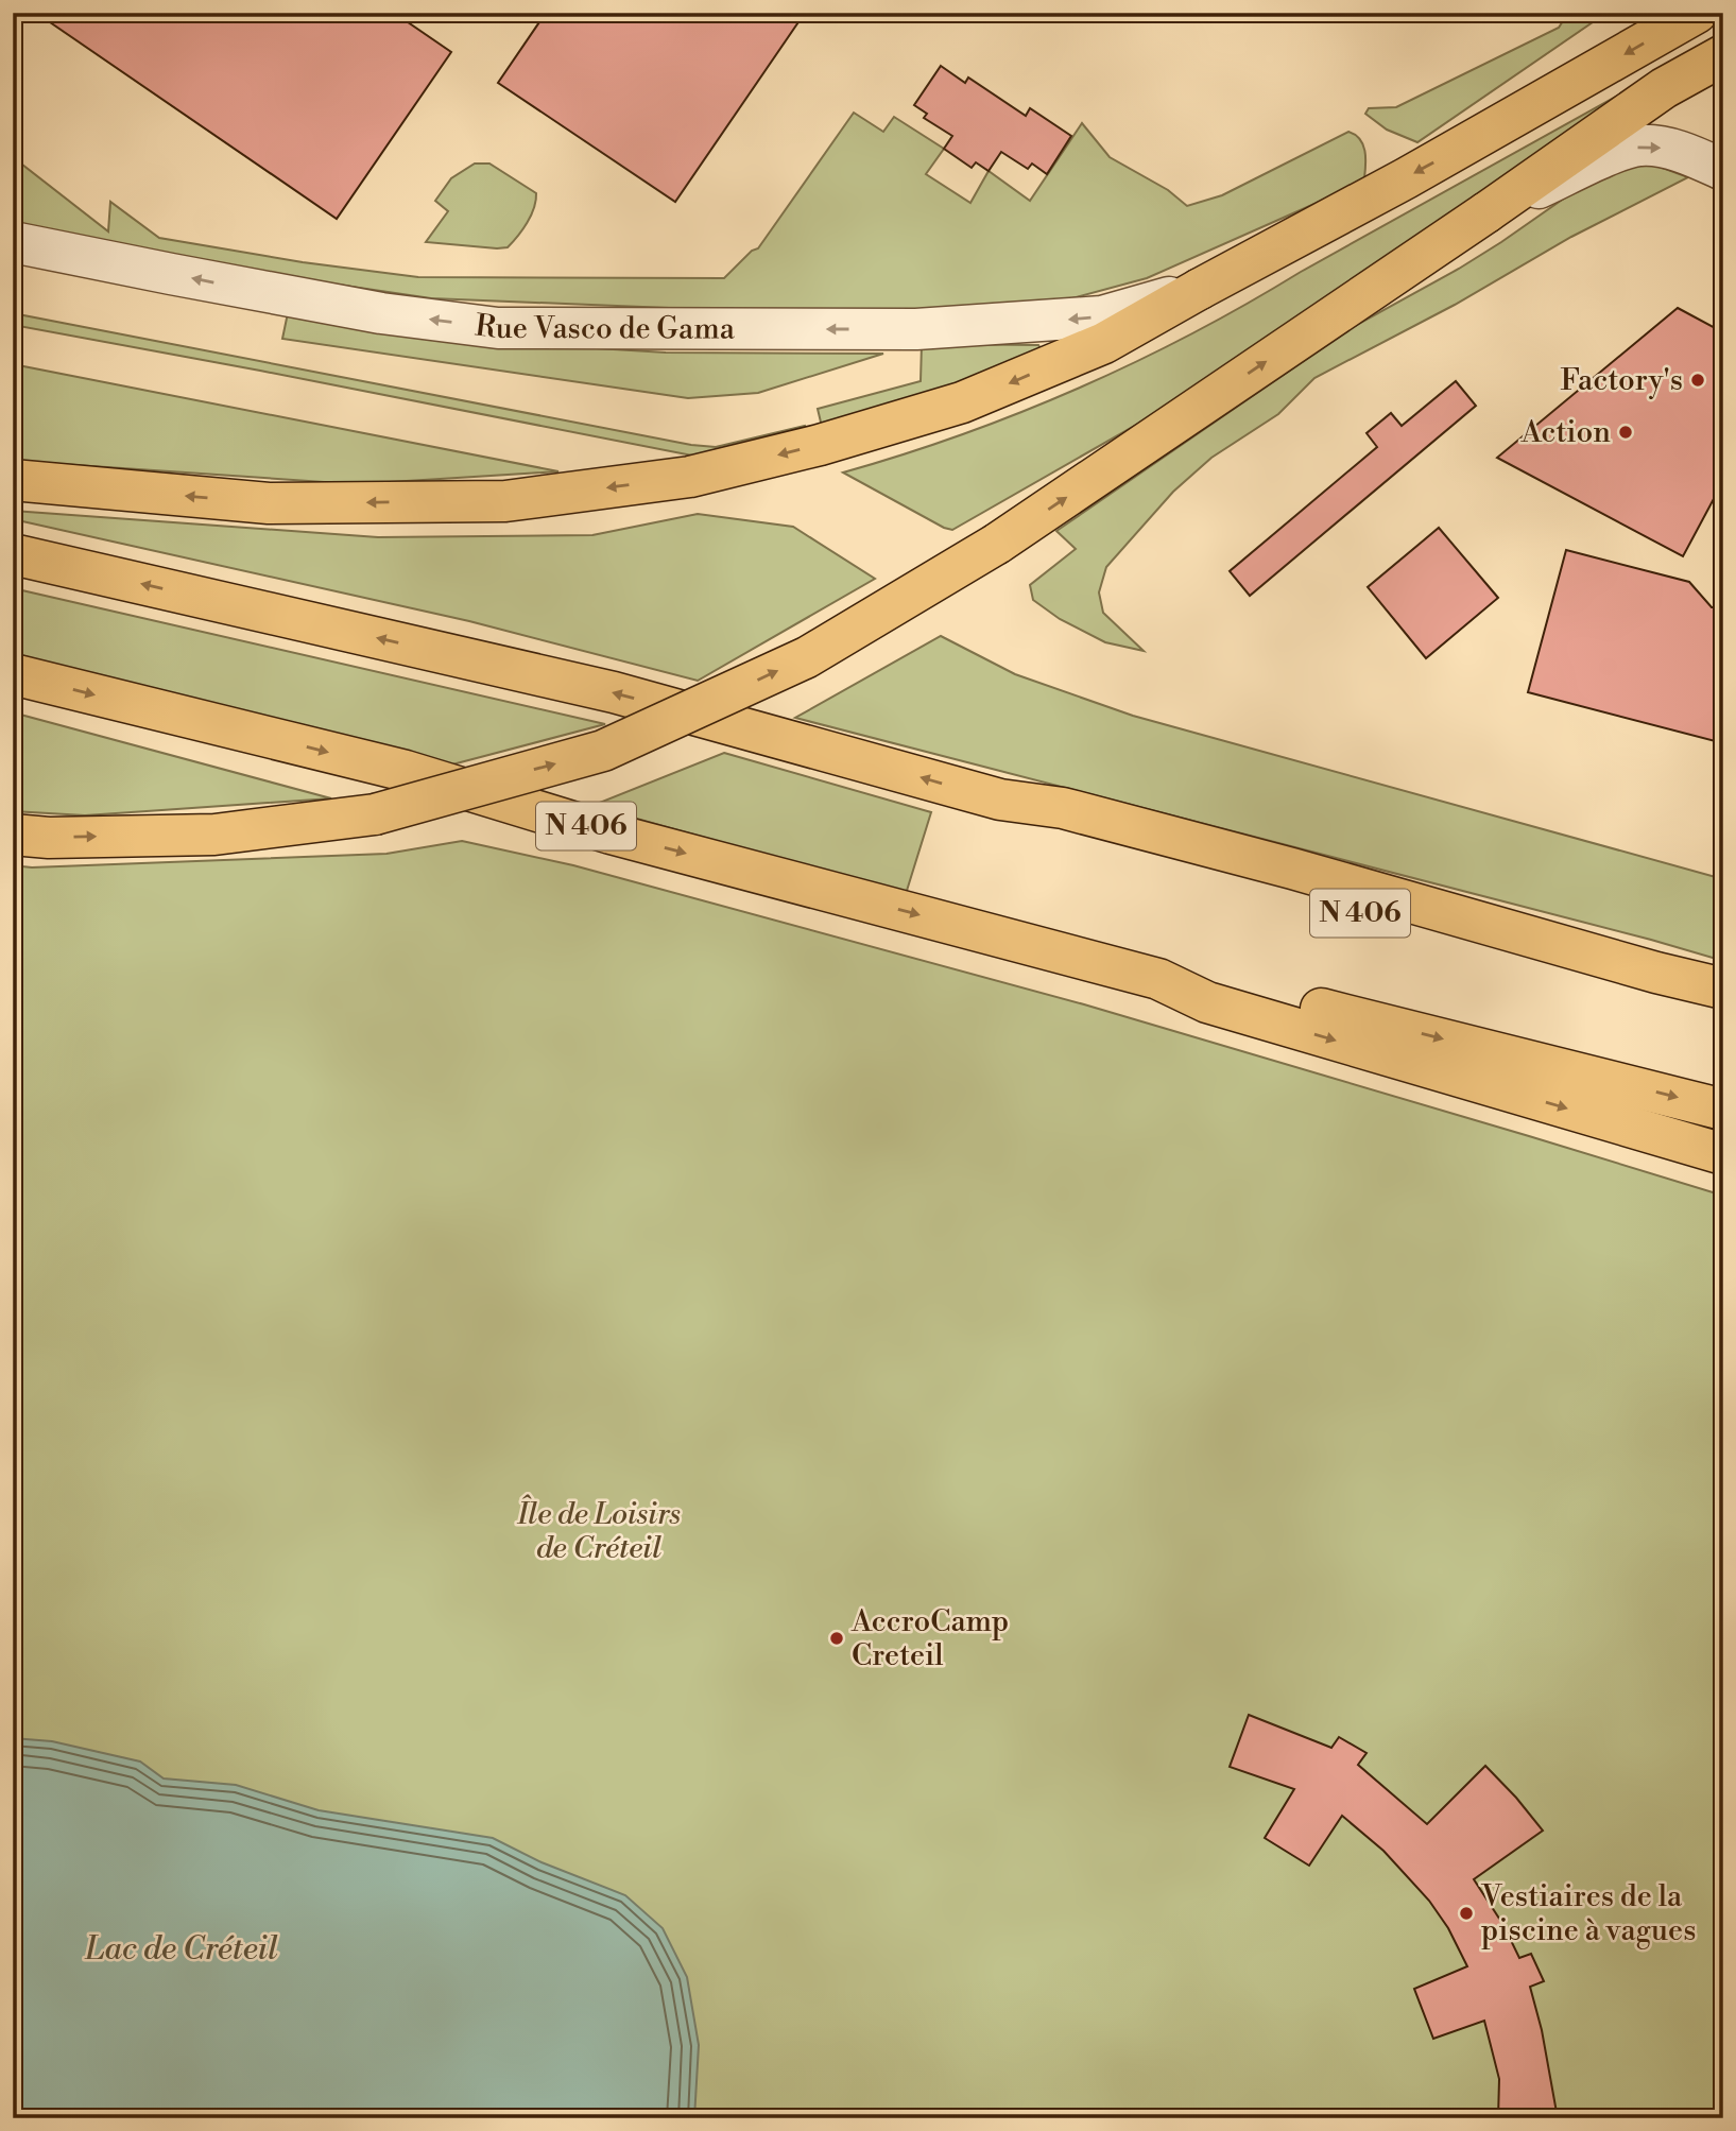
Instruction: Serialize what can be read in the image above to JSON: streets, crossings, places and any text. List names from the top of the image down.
{
  "streets": {
    "main road": ["N 406"],
    "street": ["Rue Vasco de Gama"]
  },
  "one_way": ["Rue Vasco de Gama"],
  "water": ["Lac de Créteil"],
  "parks": ["Île de Loisirs de Créteil"],
  "places": [
    "Factory's",
    "Action",
    "AccroCamp Creteil",
    "Vestiaires de la piscine à vagues"
  ]
}
